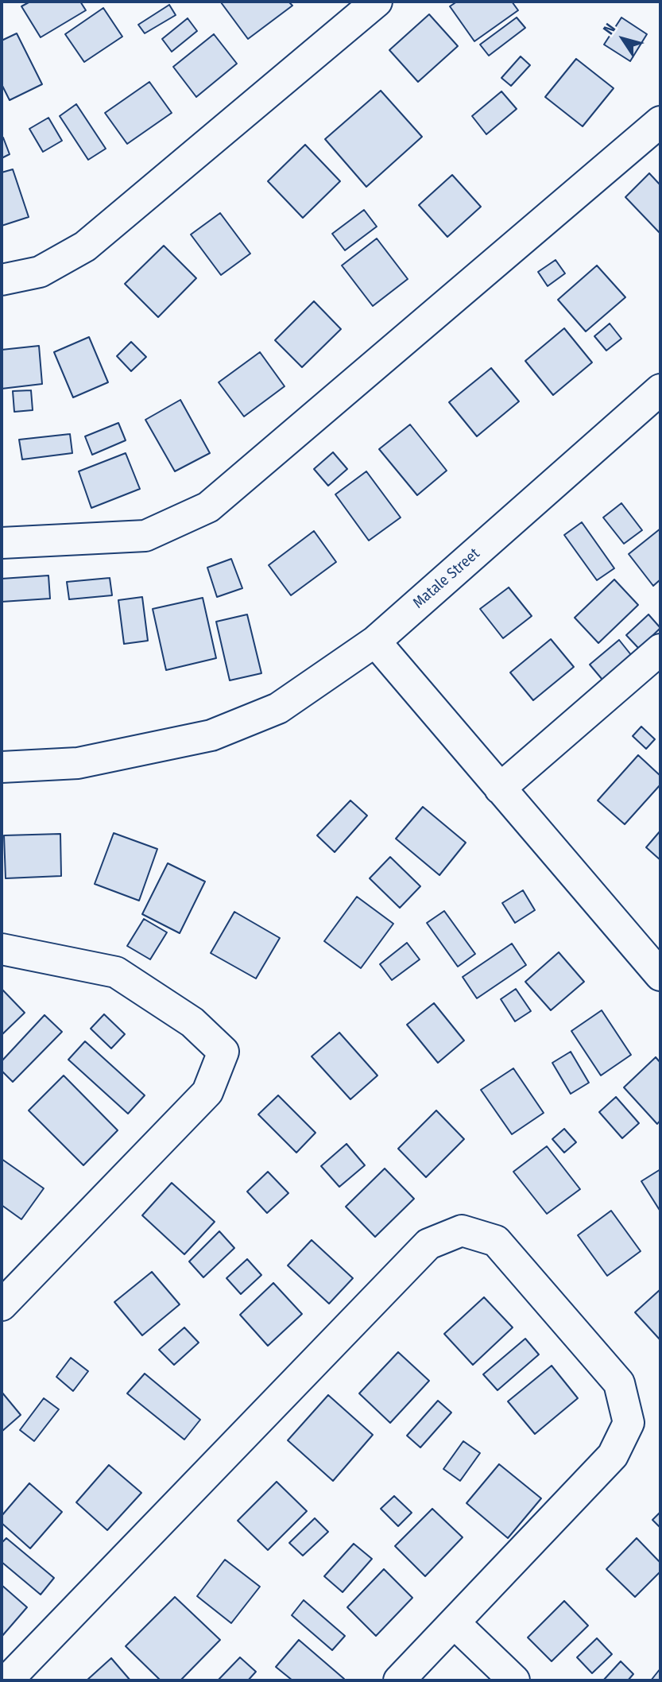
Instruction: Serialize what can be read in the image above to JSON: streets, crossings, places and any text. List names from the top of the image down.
{
  "streets": {
    "street": ["Matale Street"]
  },
  "north": "top left"
}
